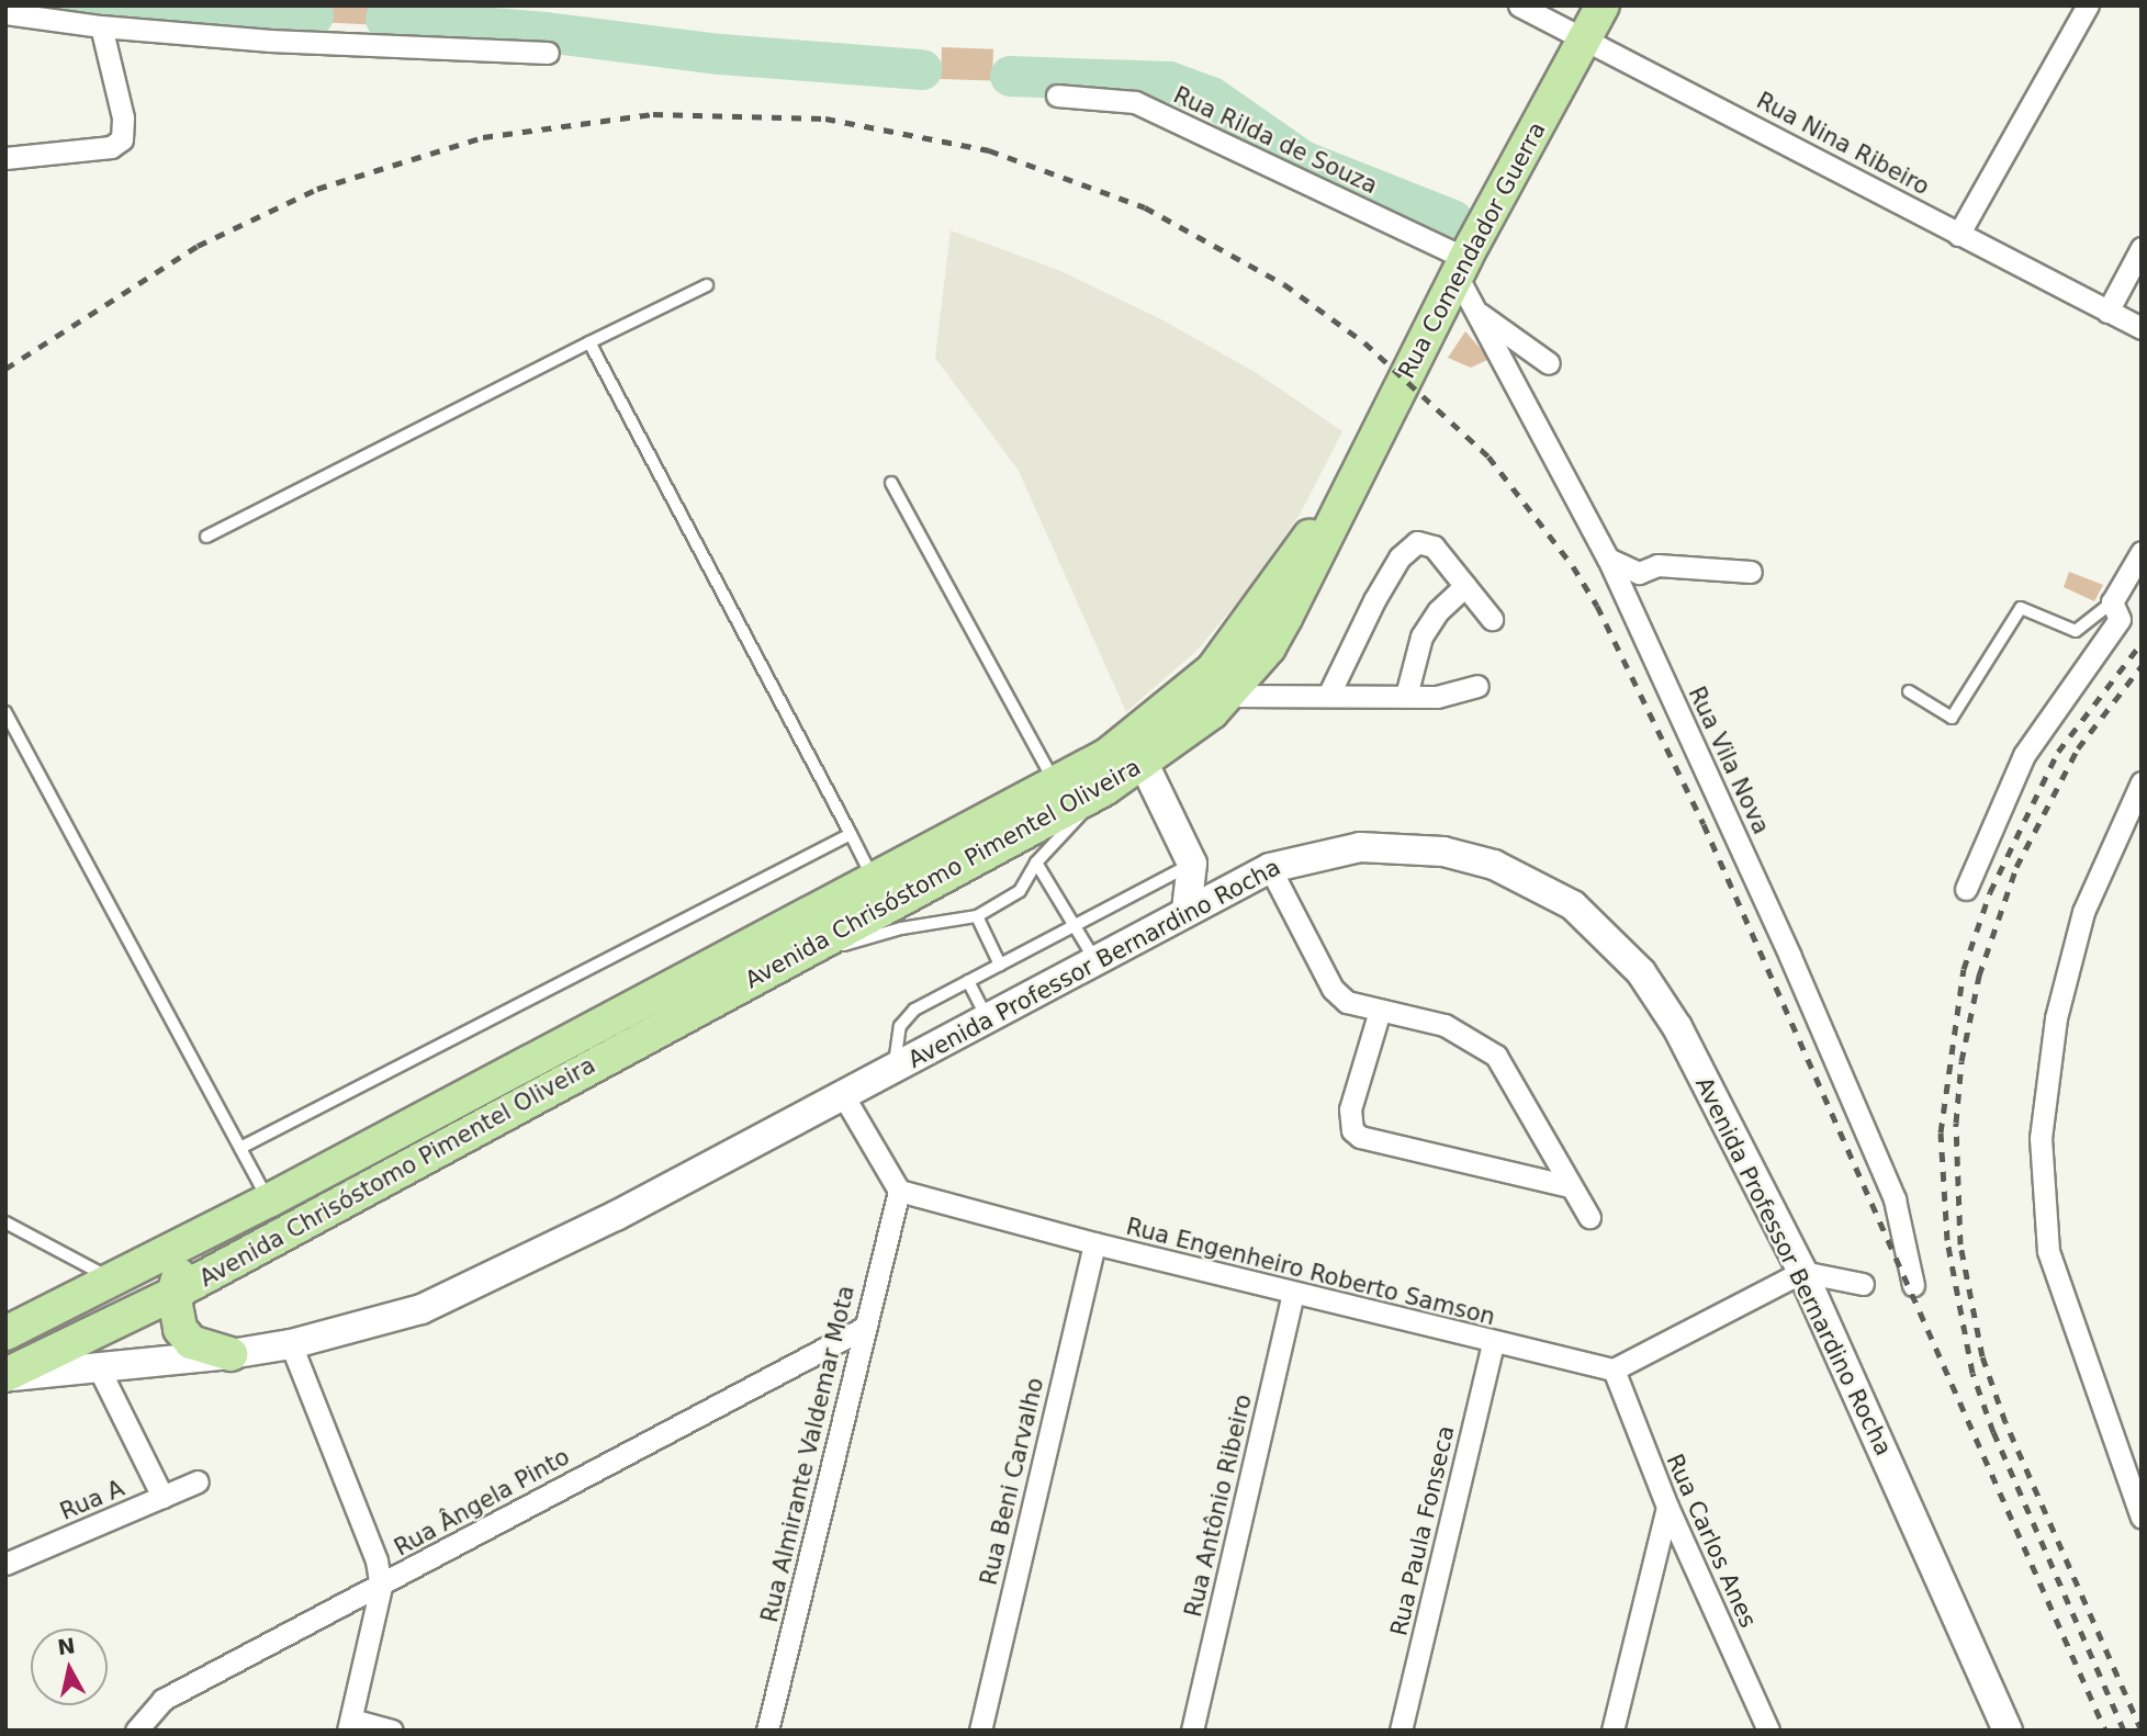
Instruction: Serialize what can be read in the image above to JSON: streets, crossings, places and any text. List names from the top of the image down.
{
  "streets": {
    "main road": ["Rua Comendador Guerra", "Avenida Chrisóstomo Pimentel Oliveira", "Avenida Professor Bernardino Rocha"],
    "street": [
      "Rua Rilda de Souza",
      "Rua Nina Ribeiro",
      "Rua Vila Nova",
      "Rua Engenheiro Roberto Samson",
      "Rua Almirante Valdemar Mota",
      "Rua Beni Carvalho",
      "Rua A",
      "Rua Ângela Pinto",
      "Rua Antônio Ribeiro",
      "Rua Paula Fonseca",
      "Rua Carlos Anes"
    ]
  },
  "crossings": [
    ["Rua Rilda de Souza", "Rua Comendador Guerra"],
    ["Rua Rilda de Souza", "Rua Vila Nova"],
    ["Rua Nina Ribeiro", "Rua Comendador Guerra"],
    ["Rua Comendador Guerra", "Rua Vila Nova"],
    ["Rua Comendador Guerra", "Avenida Chrisóstomo Pimentel Oliveira"],
    ["Avenida Chrisóstomo Pimentel Oliveira", "Avenida Professor Bernardino Rocha"],
    ["Rua Engenheiro Roberto Samson", "Rua Almirante Valdemar Mota"],
    ["Rua Engenheiro Roberto Samson", "Rua Beni Carvalho"],
    ["Rua Engenheiro Roberto Samson", "Rua Antônio Ribeiro"],
    ["Rua Engenheiro Roberto Samson", "Rua Paula Fonseca"],
    ["Rua Engenheiro Roberto Samson", "Rua Carlos Anes"],
    ["Rua Almirante Valdemar Mota", "Rua Ângela Pinto"]
  ],
  "north": "top"
}
